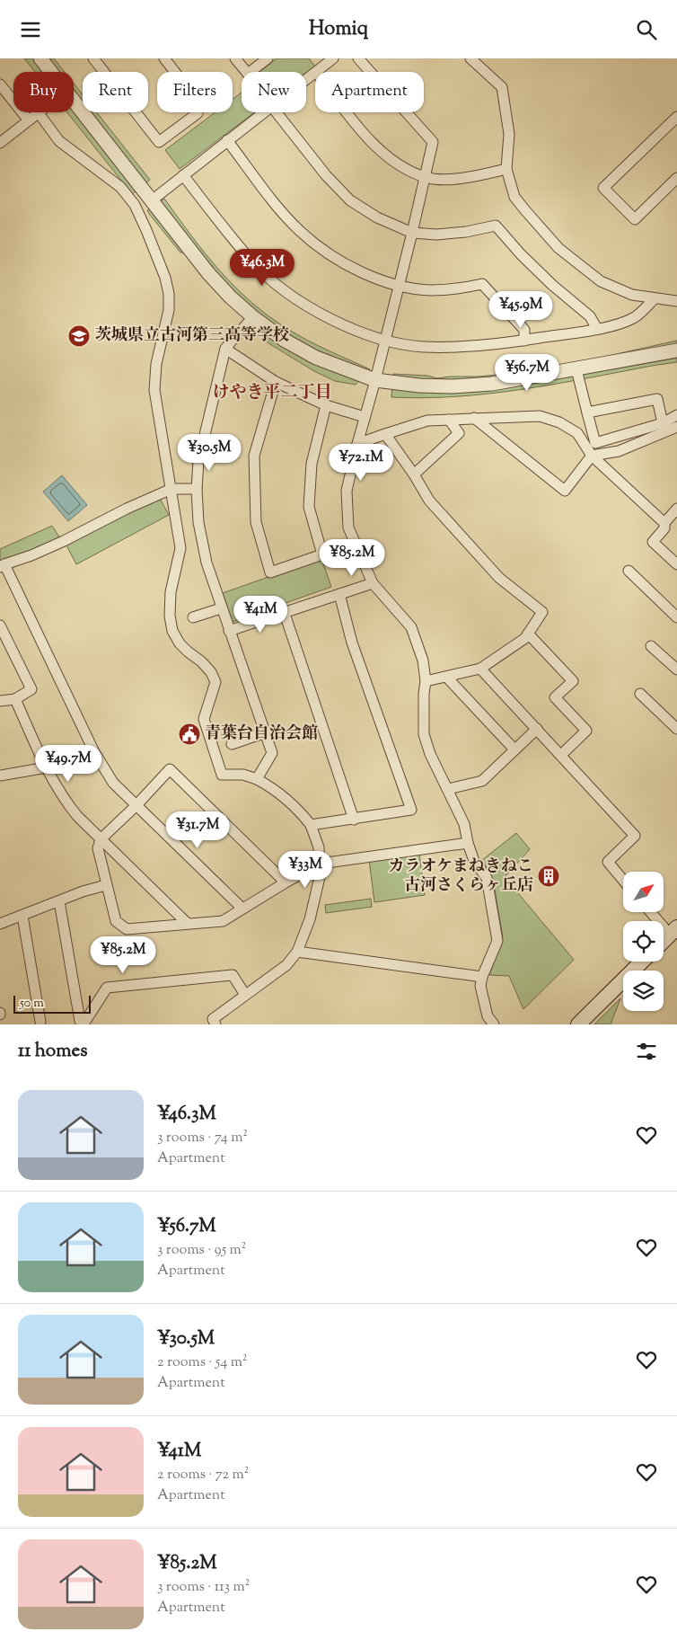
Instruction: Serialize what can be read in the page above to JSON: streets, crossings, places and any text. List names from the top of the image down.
{
  "districts": ["けやき平二丁目"],
  "places": {
    "school or university": ["茨城県立古河第三高等学校"],
    "public building": ["青葉台自治会館"],
    "building": ["カラオケまねきねこ 古河さくらヶ丘店"]
  },
  "scale_bar": "50 m",
  "north": "top right",
  "page": {
    "header": "Homiq",
    "chip": [
      "Buy",
      "Rent",
      "Filters",
      "New",
      "Apartment"
    ],
    "price": [
      "¥46.3M",
      "¥45.9M",
      "¥56.7M",
      "¥30.5M",
      "¥72.1M",
      "¥85.2M",
      "¥41M",
      "¥49.7M",
      "¥31.7M",
      "¥33M",
      "¥85.2M"
    ],
    "scale": "50 m",
    "heading": "11 homes",
    "list": [
      {
        "name": "¥46.3M",
        "note": "3 rooms · 74 m² · Apartment"
      },
      {
        "name": "¥56.7M",
        "note": "3 rooms · 95 m² · Apartment"
      },
      {
        "name": "¥30.5M",
        "note": "2 rooms · 54 m² · Apartment"
      },
      {
        "name": "¥41M",
        "note": "2 rooms · 72 m² · Apartment"
      },
      {
        "name": "¥85.2M",
        "note": "3 rooms · 113 m² · Apartment"
      }
    ]
  }
}
